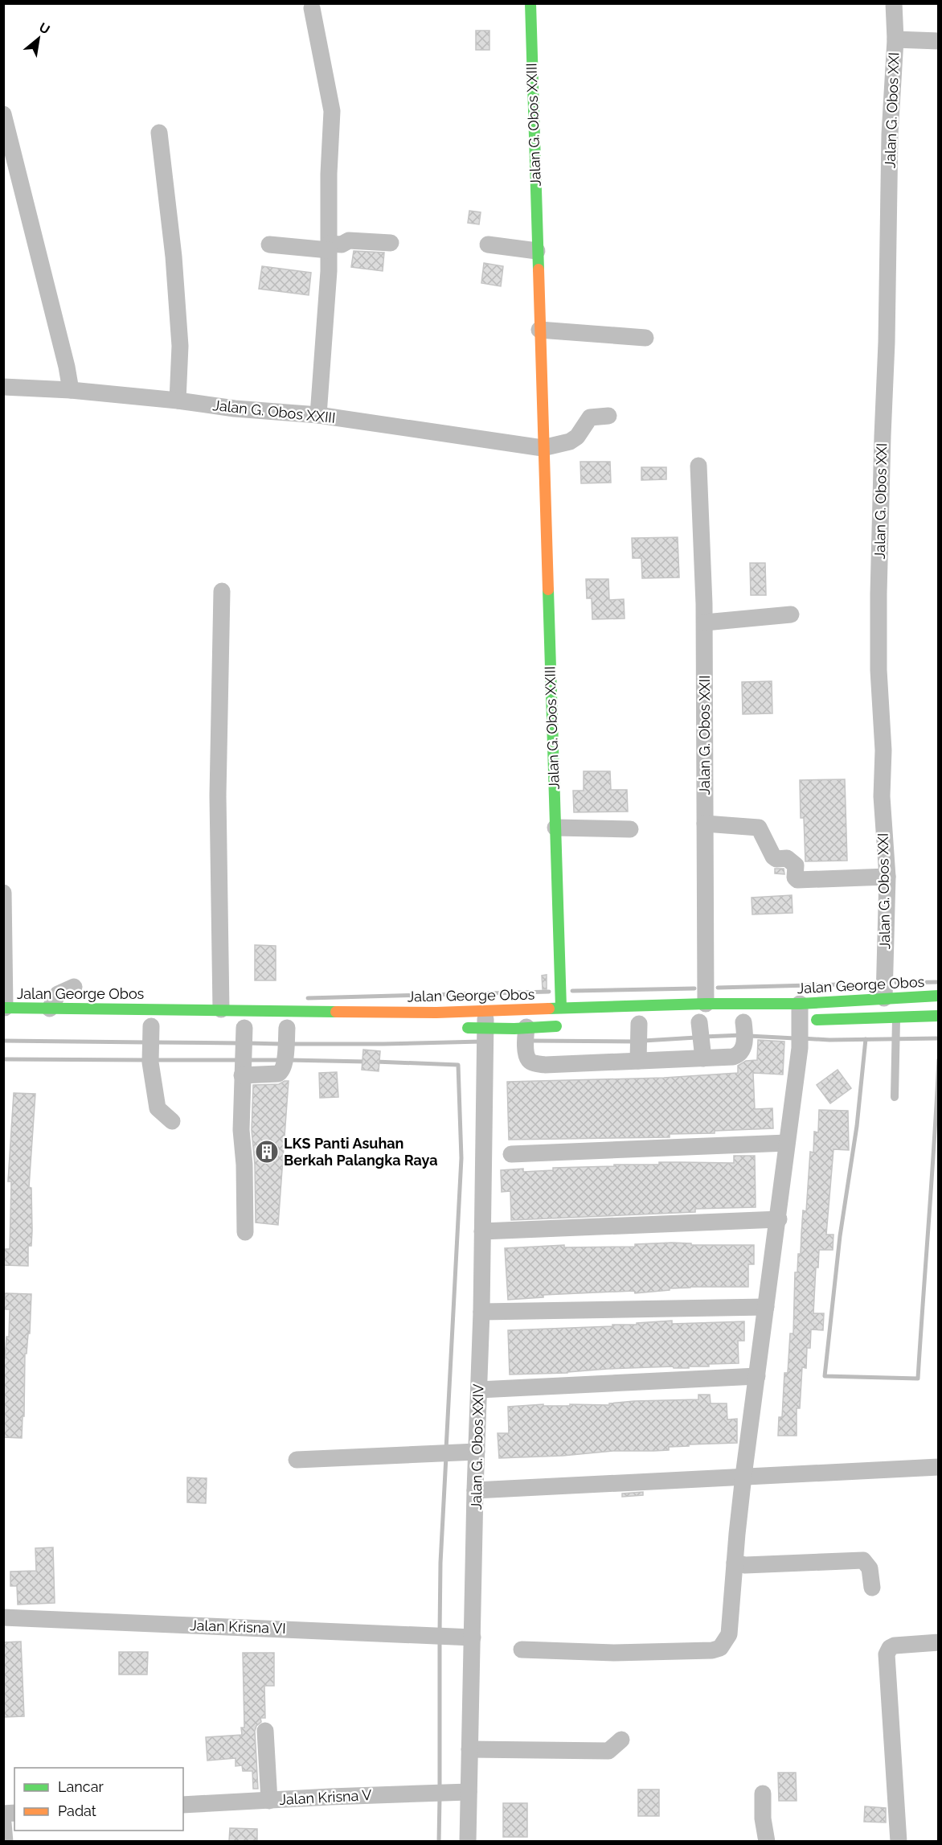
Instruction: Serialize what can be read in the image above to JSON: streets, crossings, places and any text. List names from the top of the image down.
{
  "streets": {
    "main road": ["Jalan G. Obos XXIII", "Jalan George Obos"],
    "street": [
      "Jalan G. Obos XXI",
      "Jalan G. Obos XXII",
      "Jalan G. Obos XXIV",
      "Jalan Krisna VI",
      "Jalan Krisna V"
    ]
  },
  "crossings": [
    ["Jalan G. Obos XXI", "Jalan George Obos"],
    ["Jalan G. Obos XXIII", "Jalan George Obos"],
    ["Jalan G. Obos XXII", "Jalan George Obos"],
    ["Jalan George Obos", "Jalan G. Obos XXIV"],
    ["Jalan G. Obos XXIV", "Jalan Krisna VI"],
    ["Jalan G. Obos XXIV", "Jalan Krisna V"]
  ],
  "places": {
    "building": ["LKS Panti Asuhan Berkah Palangka Raya"]
  },
  "legend": ["Lancar", "Padat"],
  "north": "top right"
}
